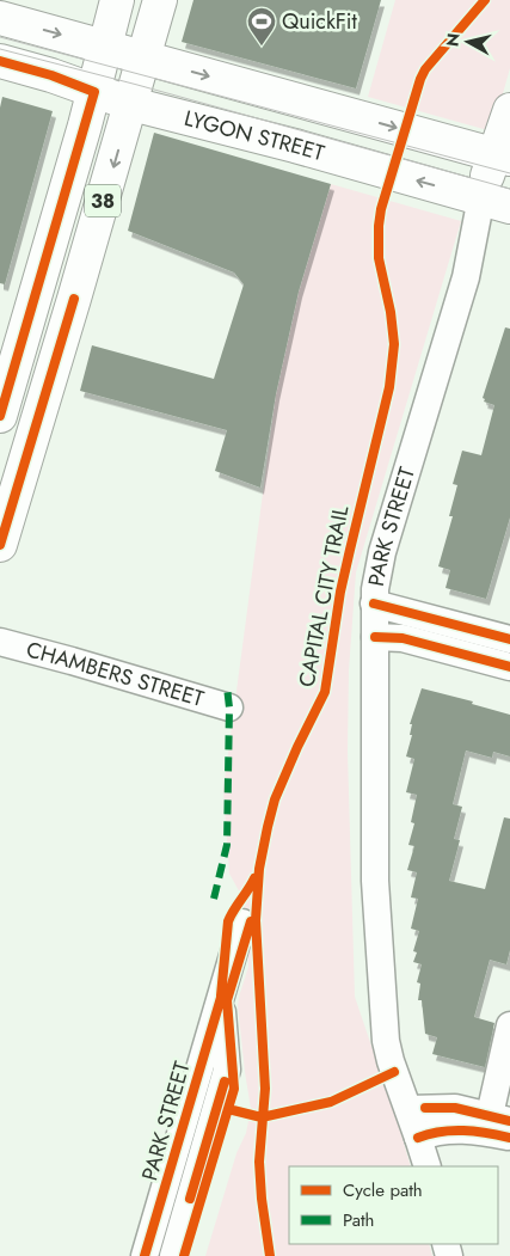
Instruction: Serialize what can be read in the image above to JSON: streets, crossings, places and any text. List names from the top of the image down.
{
  "streets": {
    "street": [
      "LYGON STREET",
      "38",
      "PARK STREET",
      "CHAMBERS STREET"
    ],
    "cycle path": ["CAPITAL CITY TRAIL"]
  },
  "crossings": [
    ["LYGON STREET", "38"],
    ["LYGON STREET", "PARK STREET"]
  ],
  "places": {
    "sports": ["QuickFit"]
  },
  "legend": ["Cycle path", "Path"],
  "north": "left"
}
